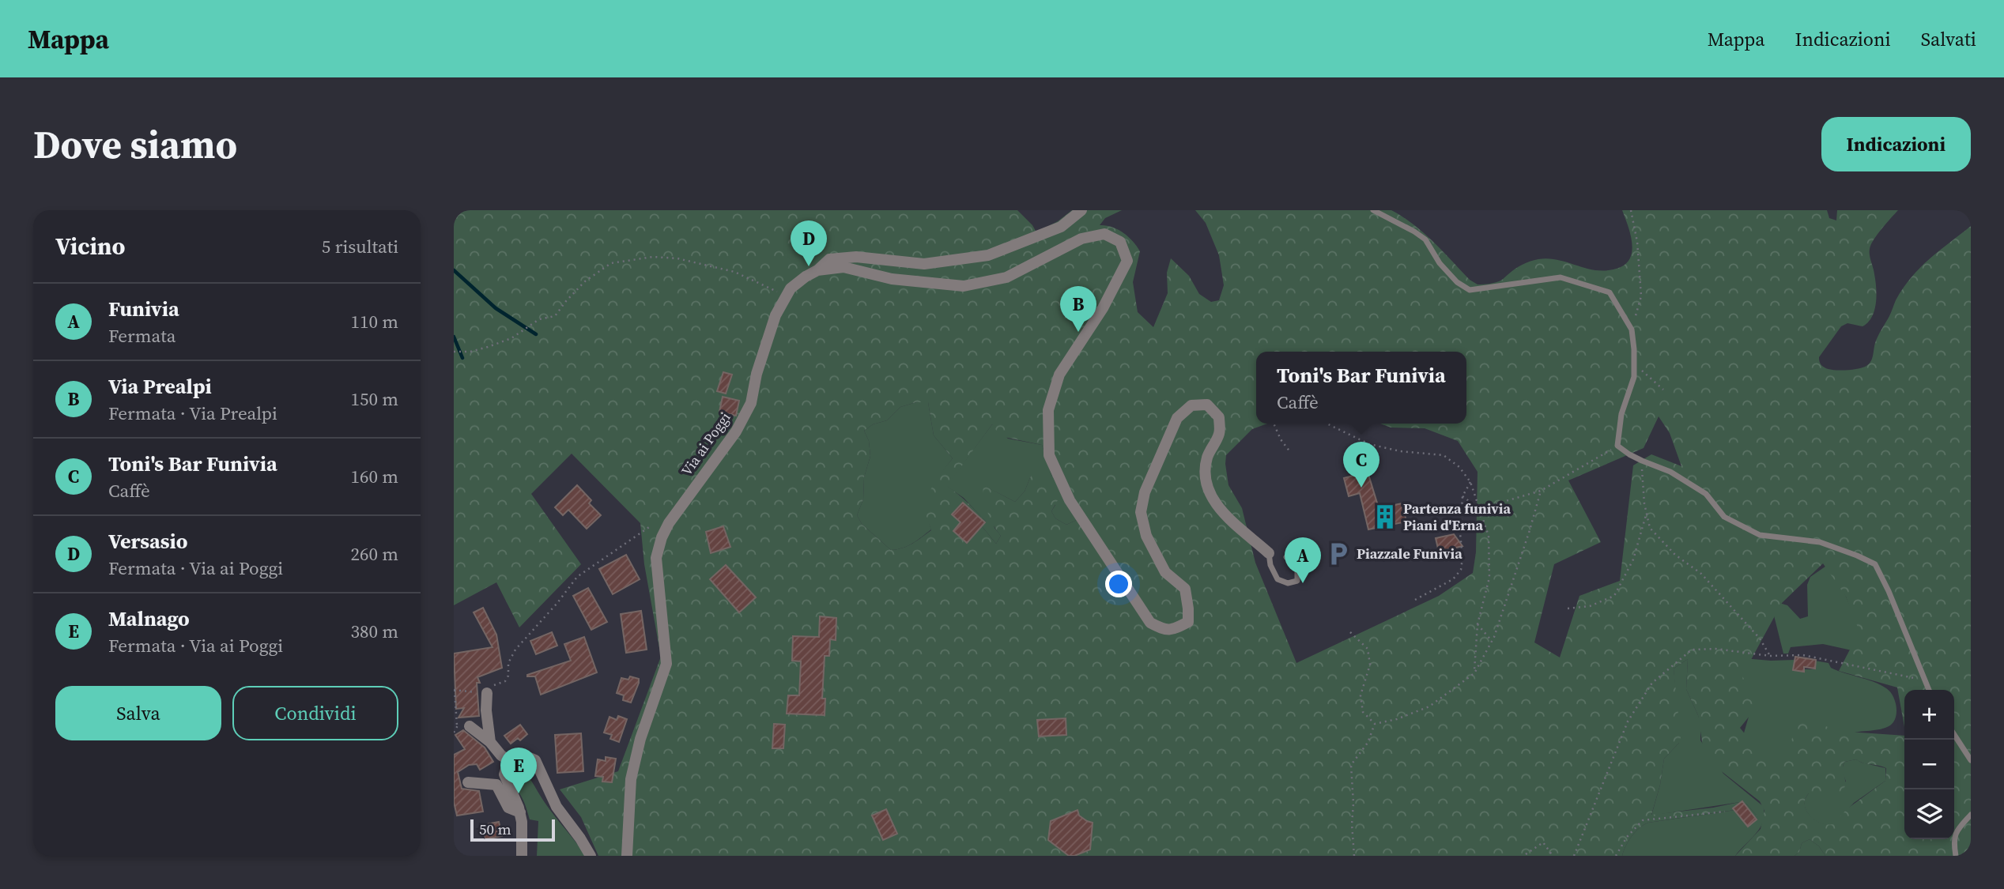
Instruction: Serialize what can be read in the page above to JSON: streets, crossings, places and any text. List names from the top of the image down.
{
  "streets": {
    "street": ["Via ai Poggi"]
  },
  "places": {
    "building": ["Partenza funivia Piani d'Erna"],
    "parking": ["Piazzale Funivia"]
  },
  "scale_bar": "50 m",
  "page": {
    "header": "Mappa",
    "nav": ["Mappa", "Indicazioni", "Salvati"],
    "buttons": [
      "Indicazioni",
      ["Salva", "Condividi"]
    ],
    "title": "Dove siamo",
    "heading": ["Vicino", "5 risultati"],
    "pins": [
      "D",
      "B",
      "C",
      "A",
      "E"
    ],
    "list": [
      {
        "mark": "A",
        "name": "Funivia",
        "note": "Fermata",
        "value": "110 m"
      },
      {
        "mark": "B",
        "name": "Via Prealpi",
        "note": "Fermata · Via Prealpi",
        "value": "150 m"
      },
      {
        "mark": "C",
        "name": "Toni's Bar Funivia",
        "note": "Caffè",
        "value": "160 m"
      },
      {
        "mark": "D",
        "name": "Versasio",
        "note": "Fermata · Via ai Poggi",
        "value": "260 m"
      },
      {
        "mark": "E",
        "name": "Malnago",
        "note": "Fermata · Via ai Poggi",
        "value": "380 m"
      }
    ],
    "popup": ["Toni's Bar Funivia", "Caffè"],
    "map_buttons": ["+", "−"],
    "scale": "50 m"
  }
}
